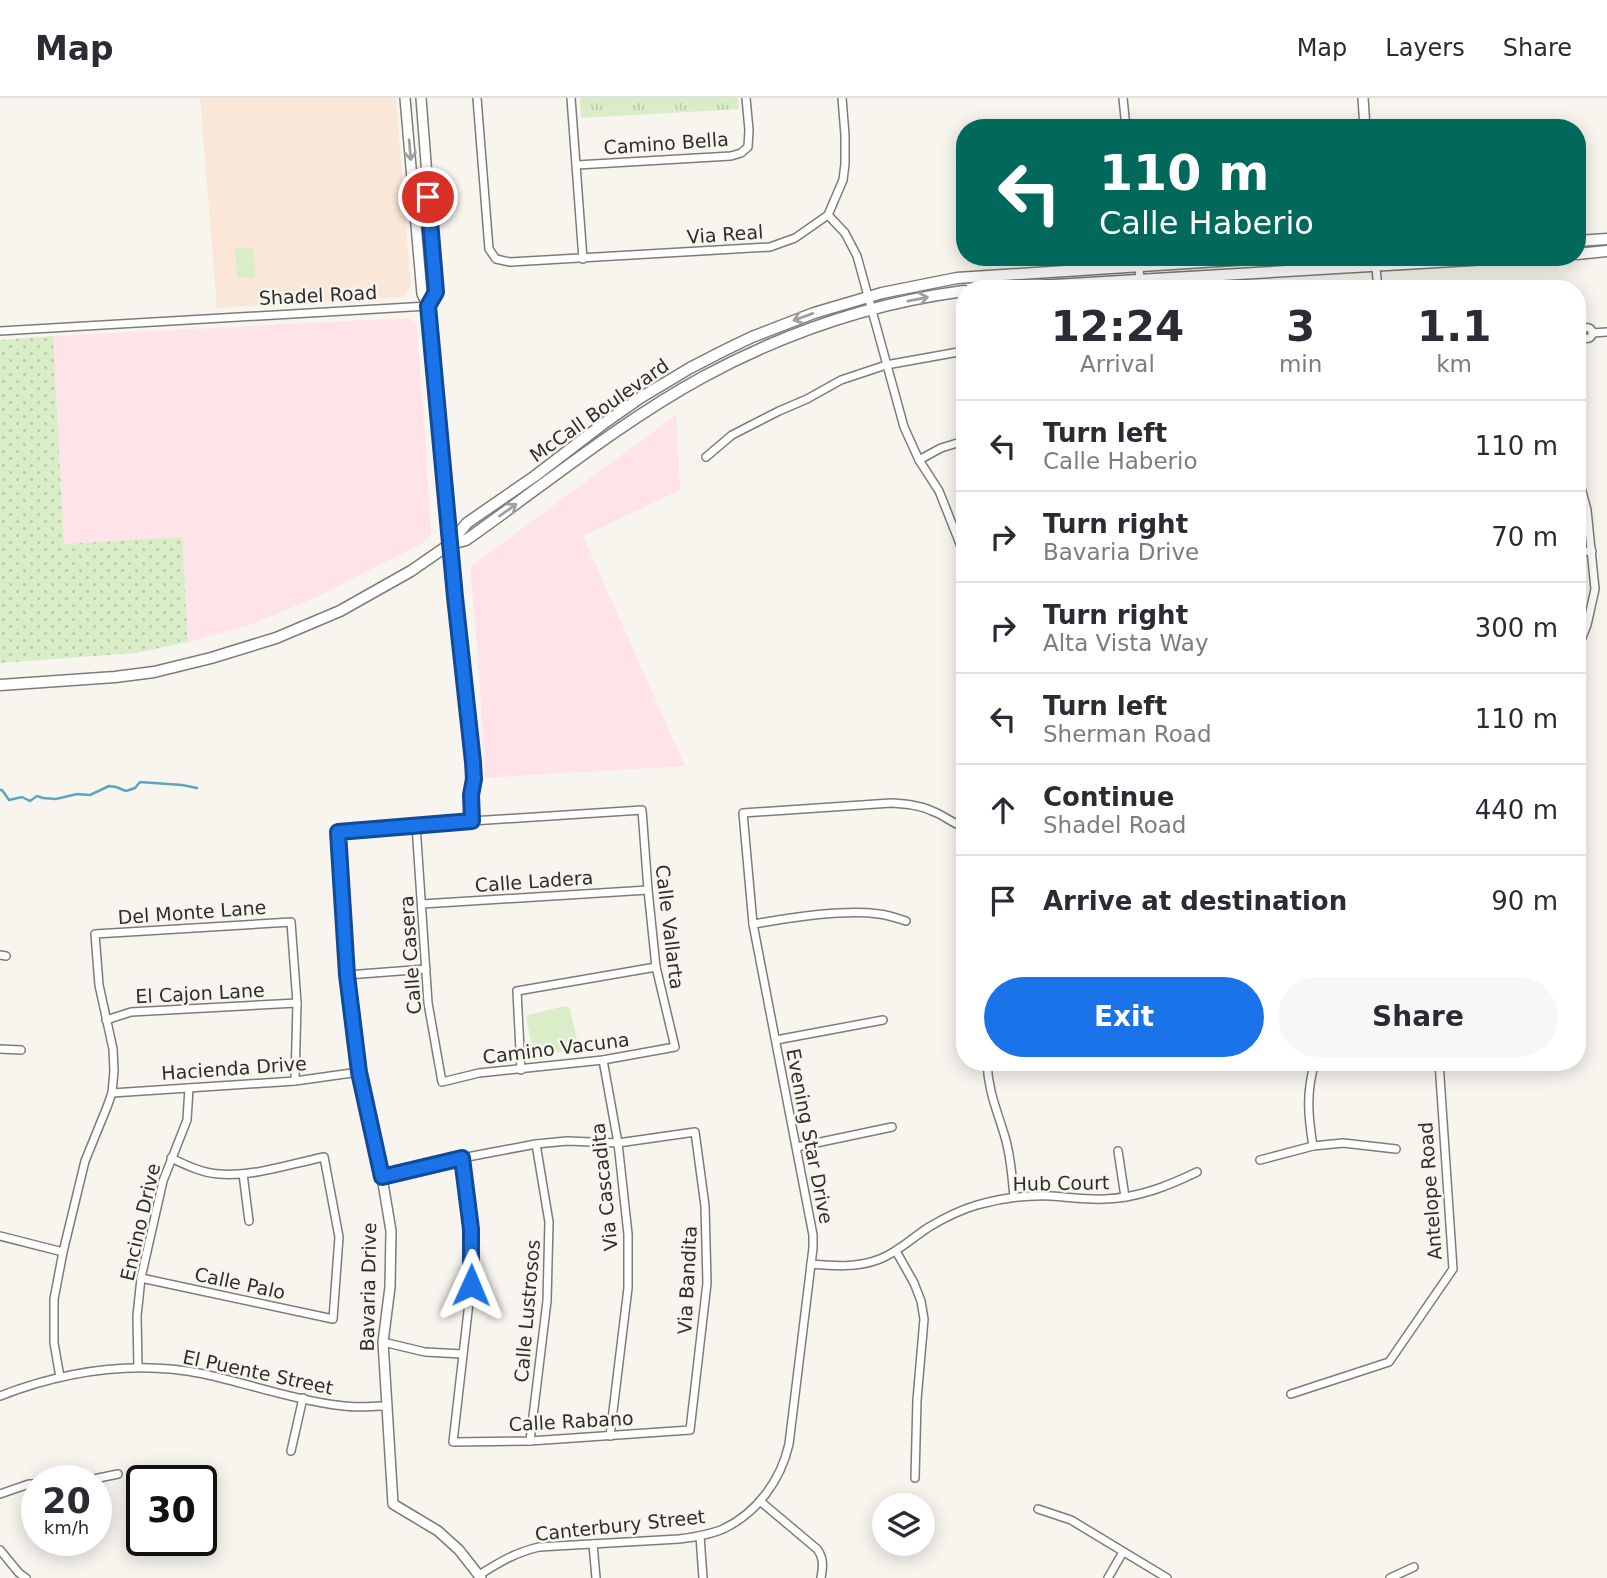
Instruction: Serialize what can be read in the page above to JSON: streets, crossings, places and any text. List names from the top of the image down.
{
  "streets": {
    "main road": ["McCall Boulevard"],
    "street": [
      "Camino Bella",
      "Via Real",
      "Shadel Road",
      "Calle Ladera",
      "Del Monte Lane",
      "Calle Vallarta",
      "Calle Casera",
      "El Cajon Lane",
      "Camino Vacuna",
      "Hacienda Drive",
      "Evening Star Drive",
      "Hub Court",
      "Via Cascadita",
      "Antelope Road",
      "Encino Drive",
      "Via Bandita",
      "Calle Palo",
      "Bavaria Drive",
      "Calle Lustrosos",
      "El Puente Street",
      "Calle Rabano",
      "Canterbury Street"
    ]
  },
  "crossings": [
    ["Calle Ladera", "Calle Vallarta"],
    ["Calle Ladera", "Calle Casera"],
    ["Del Monte Lane", "El Cajon Lane"],
    ["Calle Vallarta", "Camino Vacuna"],
    ["Calle Casera", "Camino Vacuna"],
    ["Calle Casera", "Bavaria Drive"],
    ["Camino Vacuna", "Via Cascadita"],
    ["Hacienda Drive", "Encino Drive"],
    ["Hacienda Drive", "Bavaria Drive"],
    ["Evening Star Drive", "Hub Court"],
    ["Evening Star Drive", "Canterbury Street"],
    ["Via Cascadita", "Via Bandita"],
    ["Via Cascadita", "Calle Rabano"],
    ["Encino Drive", "Calle Palo"],
    ["Encino Drive", "El Puente Street"],
    ["Via Bandita", "Calle Rabano"],
    ["Bavaria Drive", "El Puente Street"],
    ["Bavaria Drive", "Canterbury Street"],
    ["Calle Lustrosos", "Calle Rabano"]
  ],
  "page": {
    "header": "Map",
    "nav": ["Map", "Layers", "Share"],
    "turn": ["110 m", "Calle Haberio"],
    "eta": [
      "12:24",
      "Arrival",
      "3",
      "min",
      "1.1",
      "km"
    ],
    "list": [
      {
        "name": "Turn left",
        "note": "Calle Haberio",
        "value": "110 m"
      },
      {
        "name": "Turn right",
        "note": "Bavaria Drive",
        "value": "70 m"
      },
      {
        "name": "Turn right",
        "note": "Alta Vista Way",
        "value": "300 m"
      },
      {
        "name": "Turn left",
        "note": "Sherman Road",
        "value": "110 m"
      },
      {
        "name": "Continue",
        "note": "Shadel Road",
        "value": "440 m"
      },
      {
        "name": "Arrive at destination",
        "value": "90 m"
      }
    ],
    "buttons": ["Exit", "Share"],
    "speed": "20 km/h",
    "limit": "30"
  }
}
